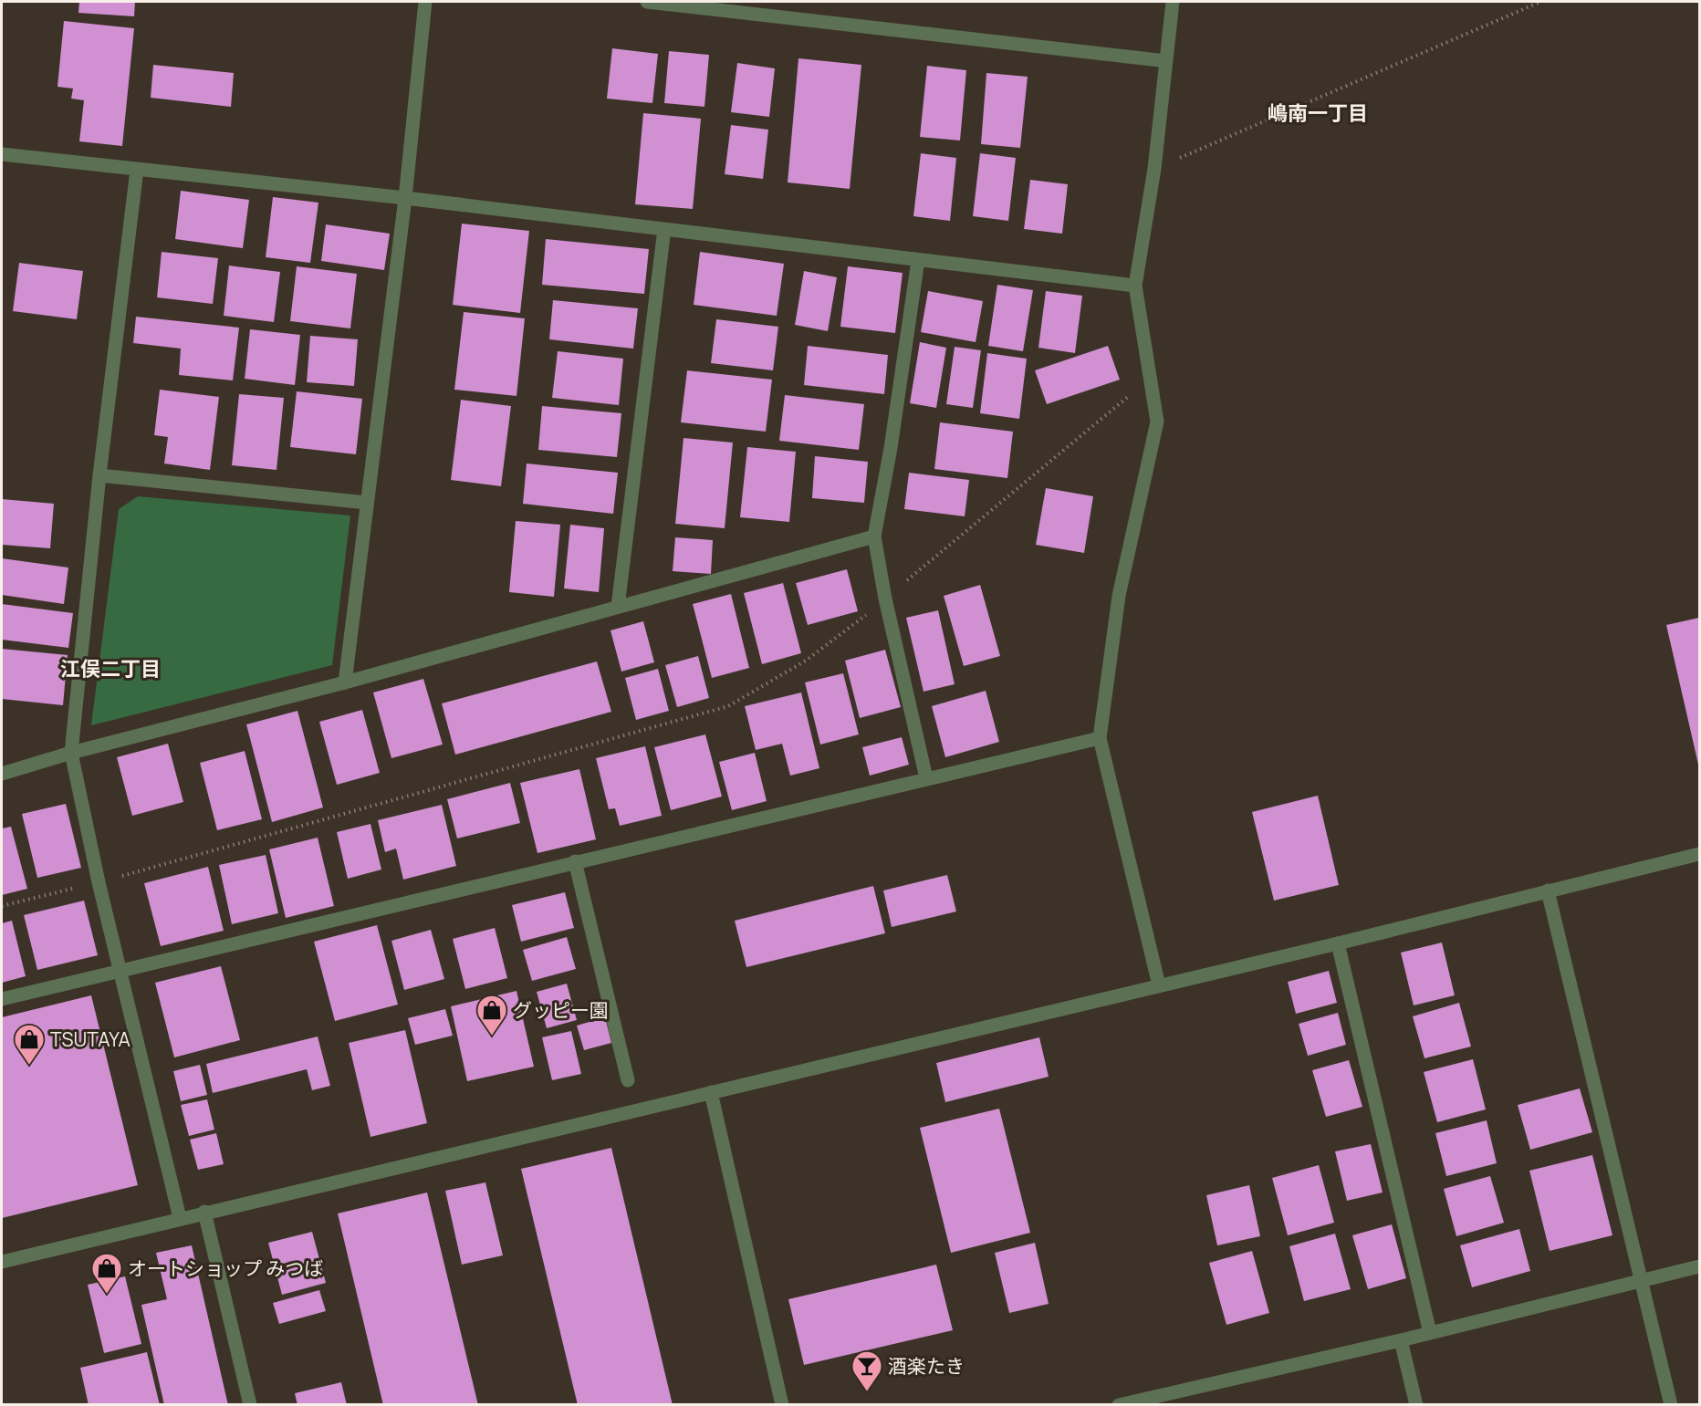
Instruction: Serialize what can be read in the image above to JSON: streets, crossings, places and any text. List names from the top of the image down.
{
  "districts": ["嶋南一丁目", "江俣二丁目"],
  "places": {
    "shop": ["グッピー園", "TSUTAYA", "オートショップ みつば"],
    "bar": ["酒楽たき"]
  }
}
